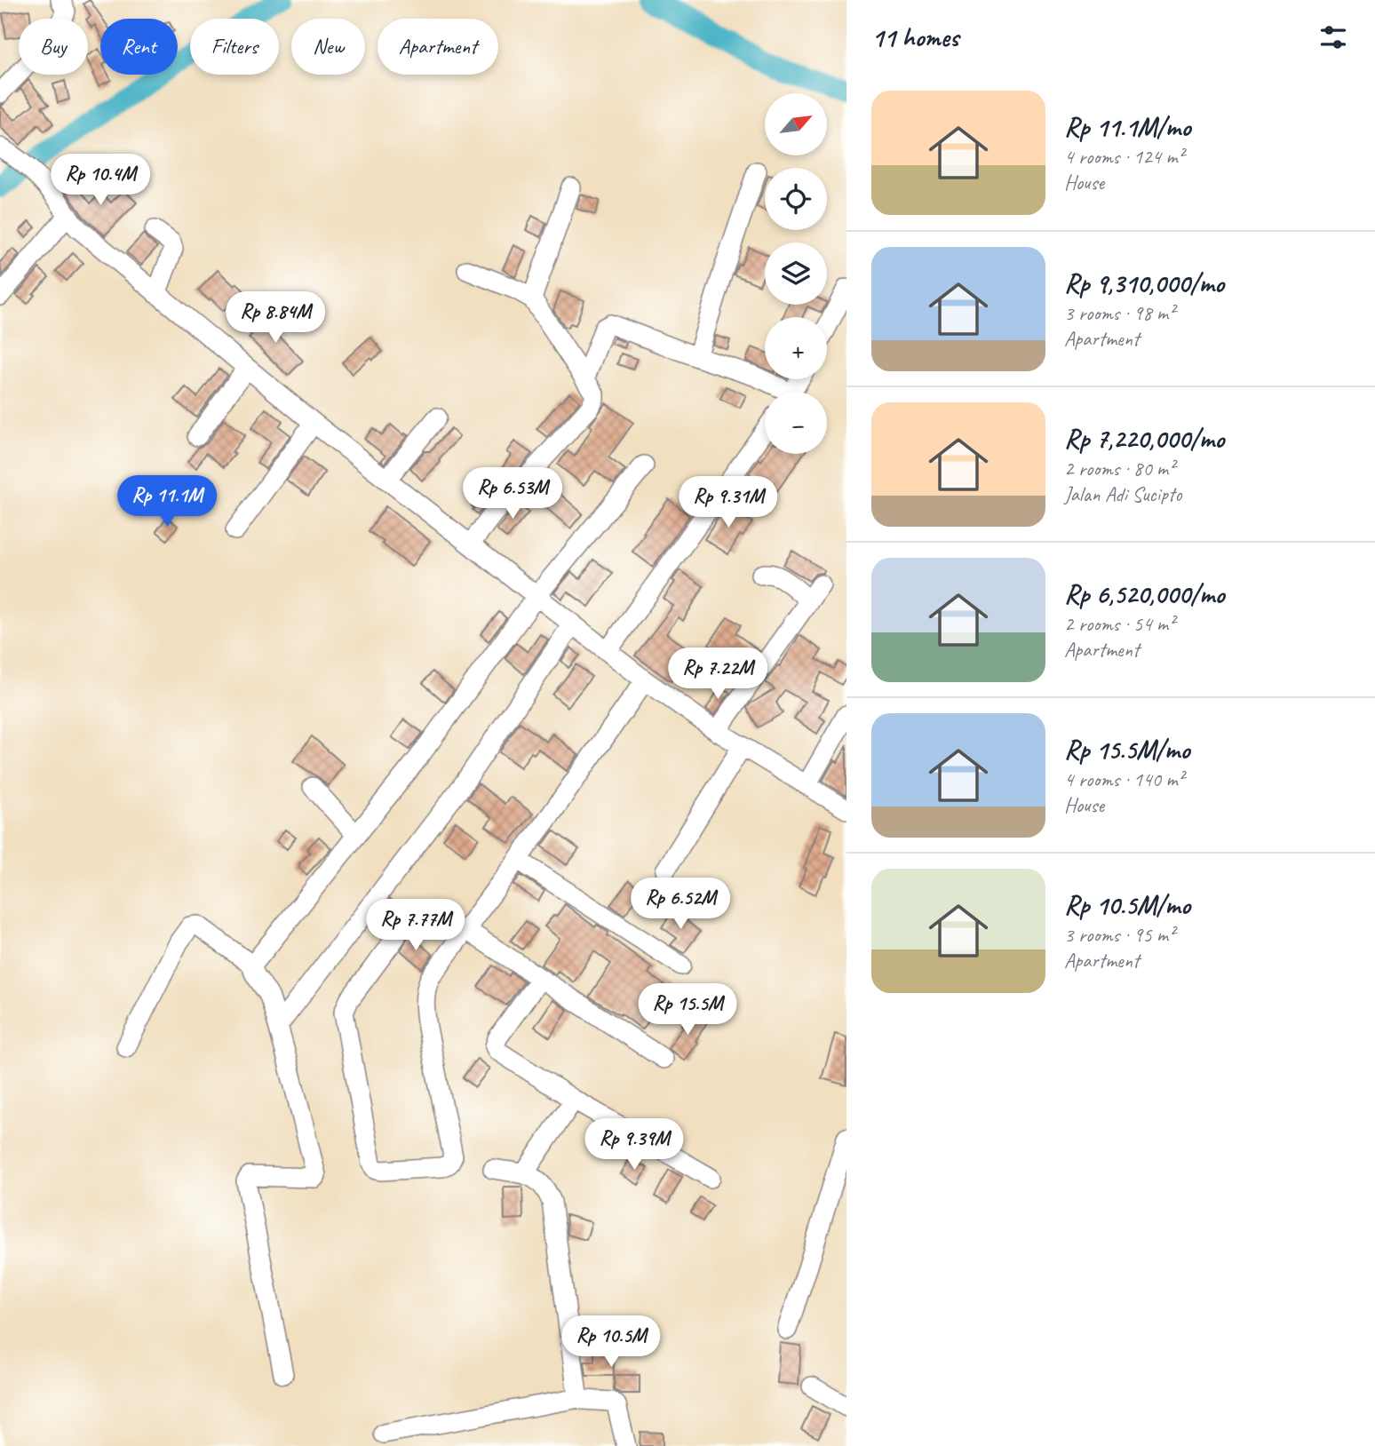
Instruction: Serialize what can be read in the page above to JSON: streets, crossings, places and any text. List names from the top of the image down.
{
  "north": "top right",
  "page": {
    "heading": "11 homes",
    "chip": [
      "Buy",
      "Rent",
      "Filters",
      "New",
      "Apartment"
    ],
    "list": [
      {
        "name": "Rp 11.1M/mo",
        "note": "4 rooms · 124 m² · House"
      },
      {
        "name": "Rp 9,310,000/mo",
        "note": "3 rooms · 98 m² · Apartment"
      },
      {
        "name": "Rp 7,220,000/mo",
        "note": "2 rooms · 80 m² · Jalan Adi Sucipto"
      },
      {
        "name": "Rp 6,520,000/mo",
        "note": "2 rooms · 54 m² · Apartment"
      },
      {
        "name": "Rp 15.5M/mo",
        "note": "4 rooms · 140 m² · House"
      },
      {
        "name": "Rp 10.5M/mo",
        "note": "3 rooms · 95 m² · Apartment"
      }
    ],
    "map_buttons": ["+", "−"],
    "price": [
      "Rp 10.4M",
      "Rp 8.84M",
      "Rp 6.53M",
      "Rp 11.1M",
      "Rp 9.31M",
      "Rp 7.22M",
      "Rp 6.52M",
      "Rp 7.77M",
      "Rp 15.5M",
      "Rp 9.39M",
      "Rp 10.5M"
    ]
  }
}
